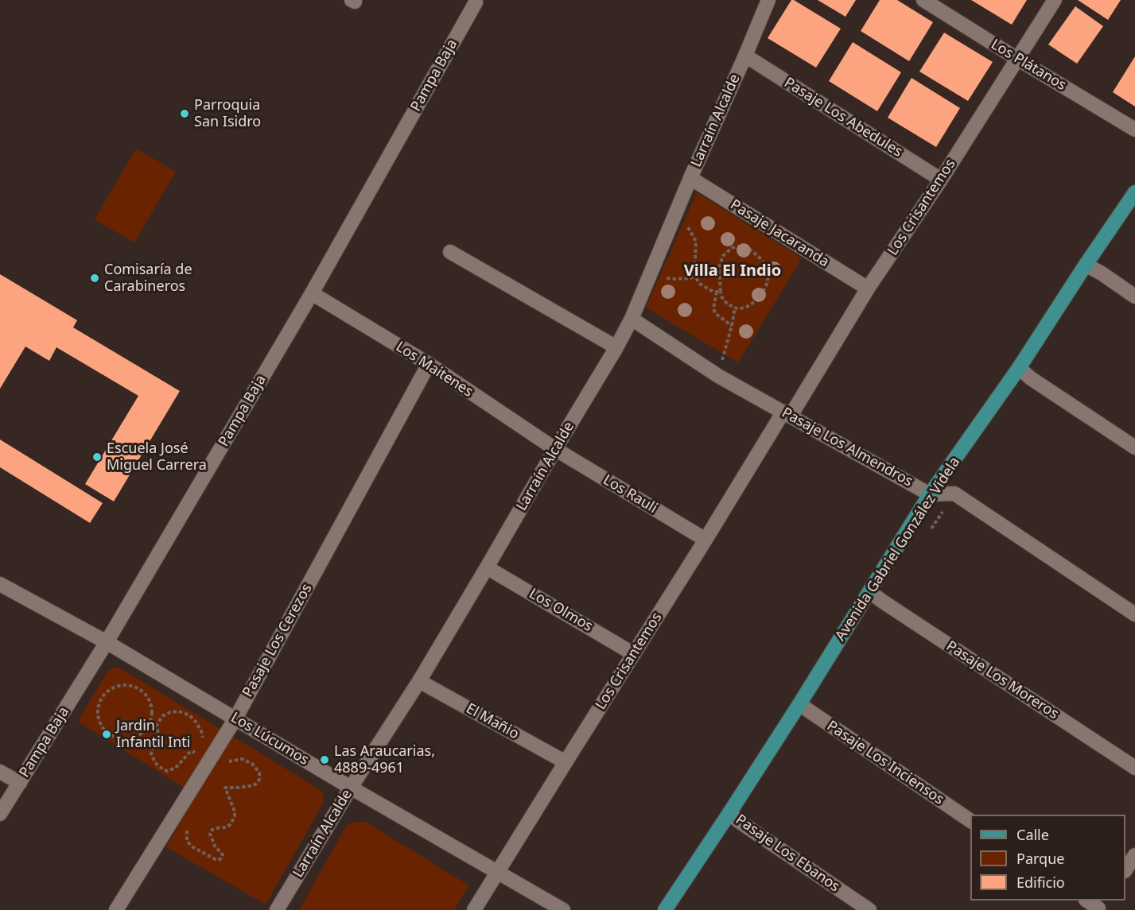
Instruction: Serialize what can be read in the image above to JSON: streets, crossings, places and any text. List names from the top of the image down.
{
  "streets": {
    "main road": ["Avenida Gabriel González Videla"],
    "street": [
      "Los Plátanos",
      "Pampa Baja",
      "Pasaje Los Abedules",
      "Larraín Alcalde",
      "Los Crisantemos",
      "Pasaje Jacaranda",
      "Los Maitenes",
      "Pasaje Los Almendros",
      "Los Rauli",
      "Los Olmos",
      "Pasaje Los Cerezos",
      "Pasaje Los Moreros",
      "El Mañio",
      "Los Lúcumos",
      "Pasaje Los Inciensos",
      "Pasaje Los Ebanos"
    ]
  },
  "crossings": [
    ["Los Plátanos", "Los Crisantemos"],
    ["Pampa Baja", "Los Maitenes"],
    ["Pampa Baja", "Los Lúcumos"],
    ["Pasaje Los Abedules", "Larraín Alcalde"],
    ["Pasaje Los Abedules", "Los Crisantemos"],
    ["Larraín Alcalde", "Pasaje Jacaranda"],
    ["Larraín Alcalde", "Los Maitenes"],
    ["Larraín Alcalde", "Pasaje Los Almendros"],
    ["Larraín Alcalde", "Los Rauli"],
    ["Larraín Alcalde", "Los Olmos"],
    ["Larraín Alcalde", "El Mañio"],
    ["Larraín Alcalde", "Los Lúcumos"],
    ["Los Crisantemos", "Pasaje Jacaranda"],
    ["Los Crisantemos", "Pasaje Los Almendros"],
    ["Los Crisantemos", "Los Rauli"],
    ["Los Crisantemos", "Los Olmos"],
    ["Los Crisantemos", "El Mañio"],
    ["Los Crisantemos", "Los Lúcumos"],
    ["Los Maitenes", "Los Rauli"],
    ["Los Maitenes", "Pasaje Los Cerezos"],
    ["Pasaje Los Almendros", "Avenida Gabriel González Videla"],
    ["Avenida Gabriel González Videla", "Pasaje Los Moreros"],
    ["Avenida Gabriel González Videla", "Pasaje Los Inciensos"],
    ["Avenida Gabriel González Videla", "Pasaje Los Ebanos"],
    ["Pasaje Los Cerezos", "Los Lúcumos"]
  ],
  "districts": ["Villa El Indio"],
  "places": [
    "Parroquia San Isidro",
    "Comisaría de Carabineros",
    "Escuela José Miguel Carrera",
    "Jardin Infantil Inti",
    "Las Araucarias, 4889-4961"
  ],
  "legend": ["Calle", "Parque", "Edificio"]
}
